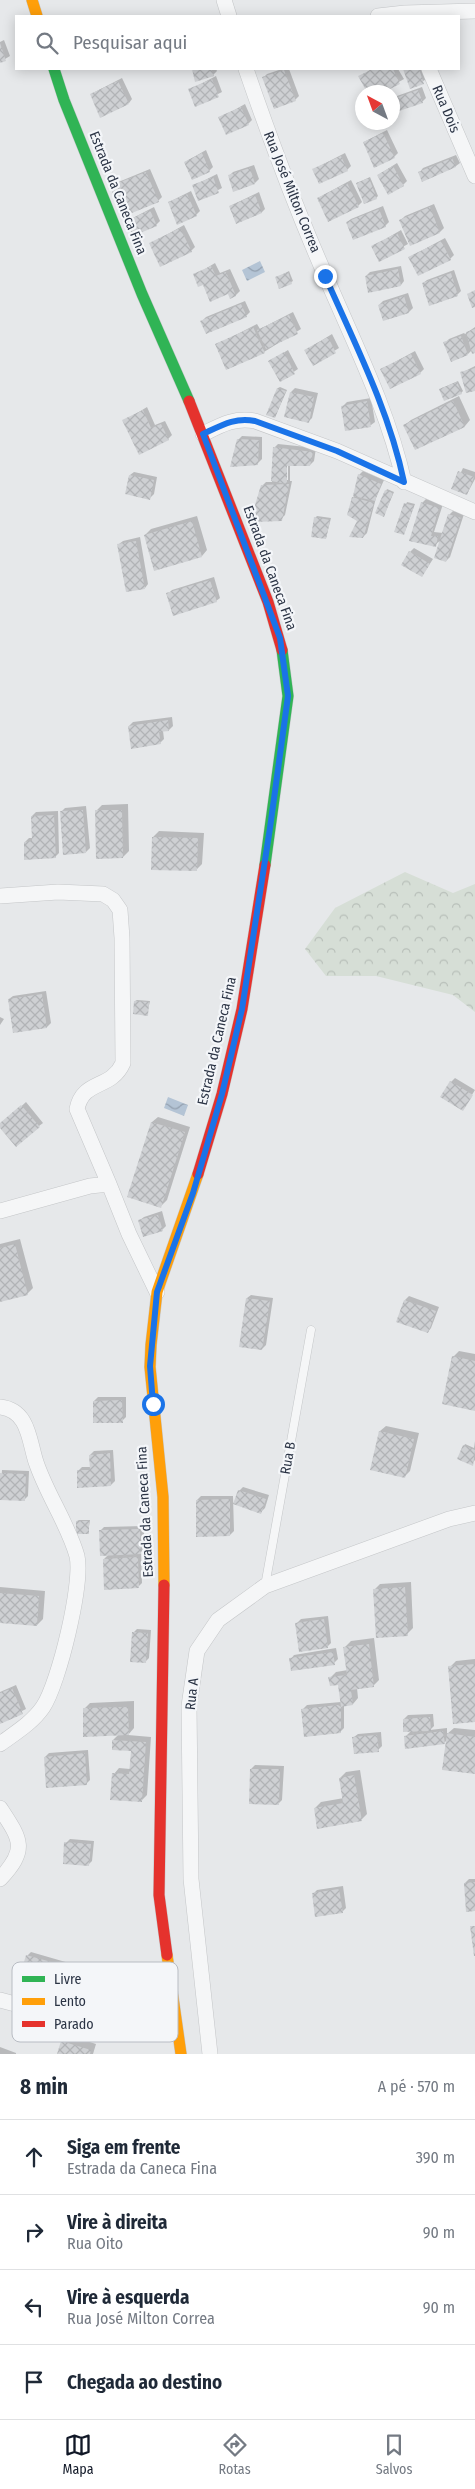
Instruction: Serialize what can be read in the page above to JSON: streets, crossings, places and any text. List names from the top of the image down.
{
  "streets": {
    "street": [
      "Rua Dois",
      "Rua José Milton Correa",
      "Estrada da Caneca Fina",
      "Rua A"
    ],
    "lane": ["Rua B"]
  },
  "crossings": [
    ["Rua B", "Rua A"]
  ],
  "legend": ["Livre", "Lento", "Parado"],
  "north": "top left",
  "page": {
    "search": "Pesquisar aqui",
    "heading": ["8 min", "A pé · 570 m"],
    "list": [
      ["Siga em frente", "Estrada da Caneca Fina", "390 m"],
      ["Vire à direita", "Rua Oito", "90 m"],
      ["Vire à esquerda", "Rua José Milton Correa", "90 m"],
      "Chegada ao destino"
    ],
    "nav": ["Mapa", "Rotas", "Salvos"]
  }
}
